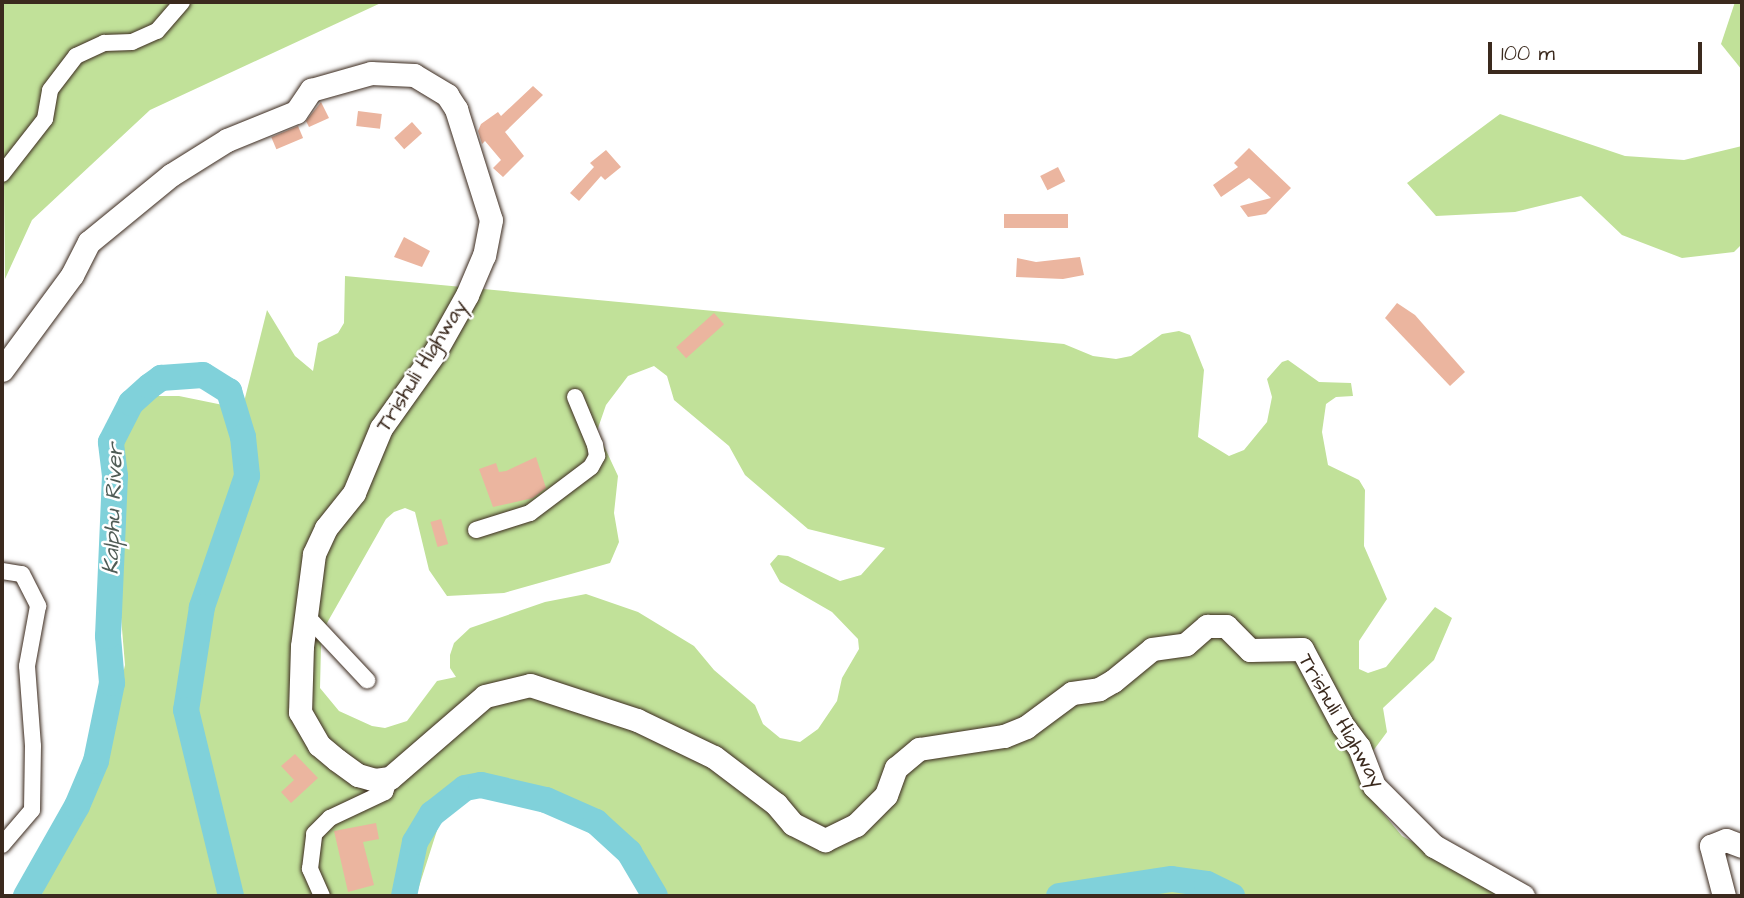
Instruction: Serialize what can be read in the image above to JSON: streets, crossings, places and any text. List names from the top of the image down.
{
  "streets": {
    "street": ["Trishuli Highway"]
  },
  "water": ["Kalphu River"],
  "scale_bar": "100 m"
}
